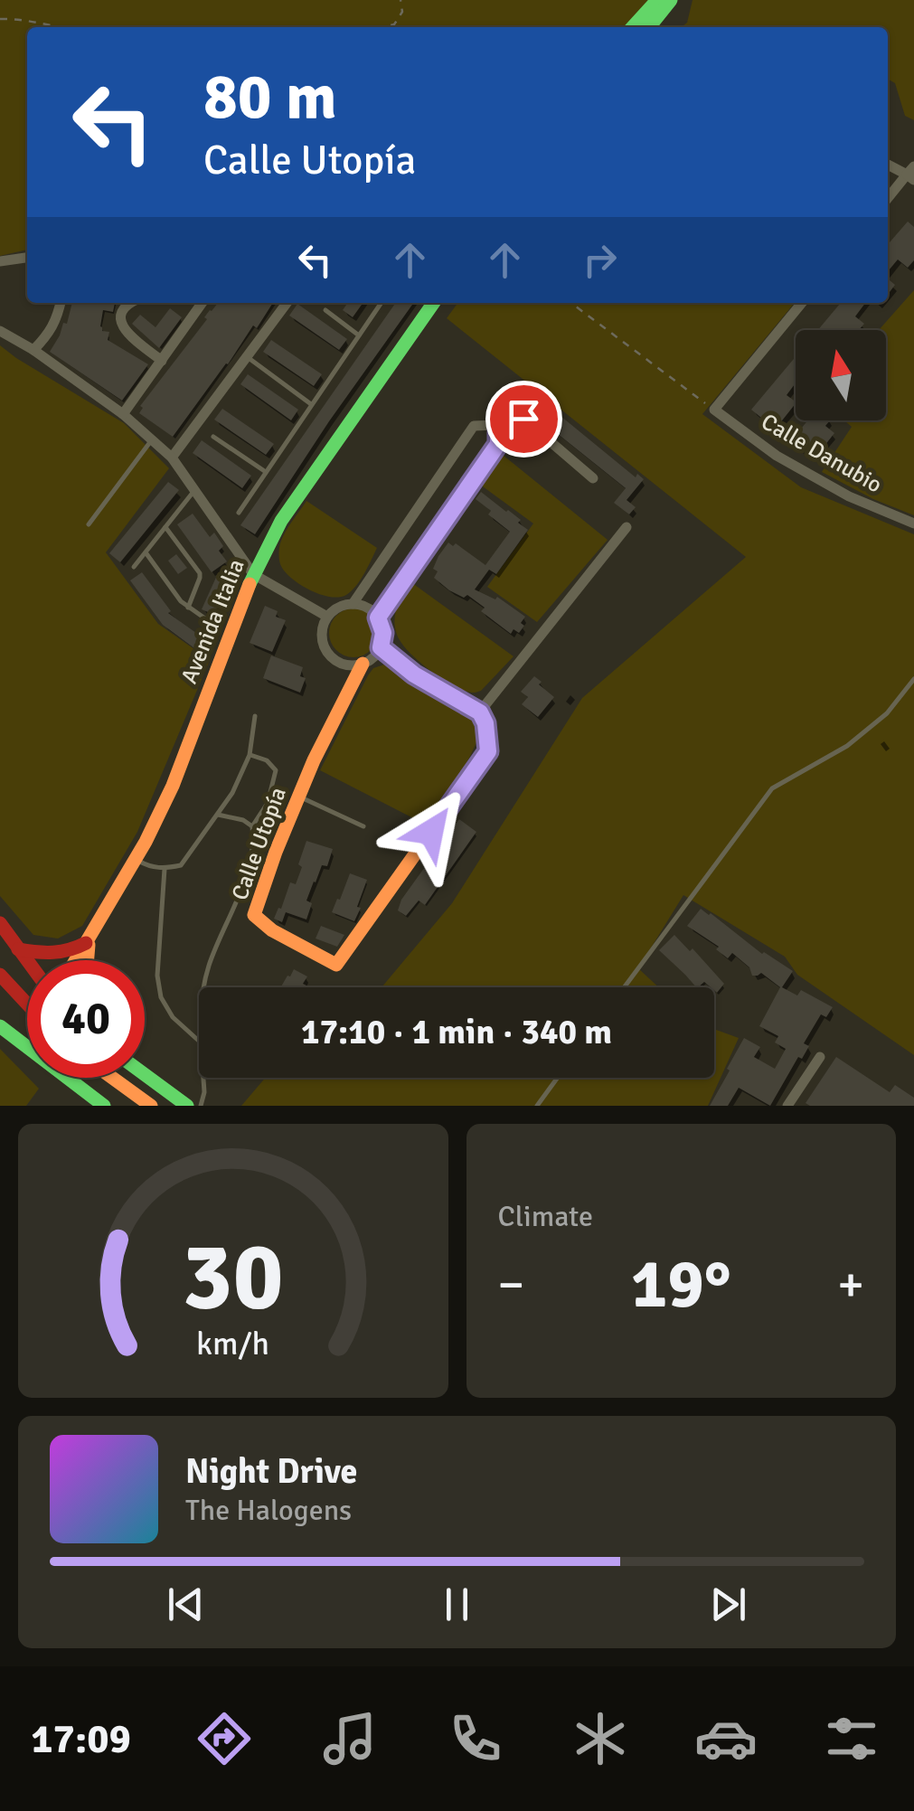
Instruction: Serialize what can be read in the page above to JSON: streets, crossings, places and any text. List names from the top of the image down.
{
  "streets": {
    "main road": ["Avenida Italia", "Calle Utopía"],
    "street": ["Calle Danubio"]
  },
  "north": "top",
  "page": {
    "turn": ["80 m", "Calle Utopía"],
    "limit": "40",
    "trip": "17:10 · 1 min · 340 m",
    "tile": "Climate",
    "heat": ["−", "19°", "+"],
    "song": ["Night Drive", "The Halogens"],
    "tabs": "17:09",
    "gauge": ["30", "km/h"]
  }
}
